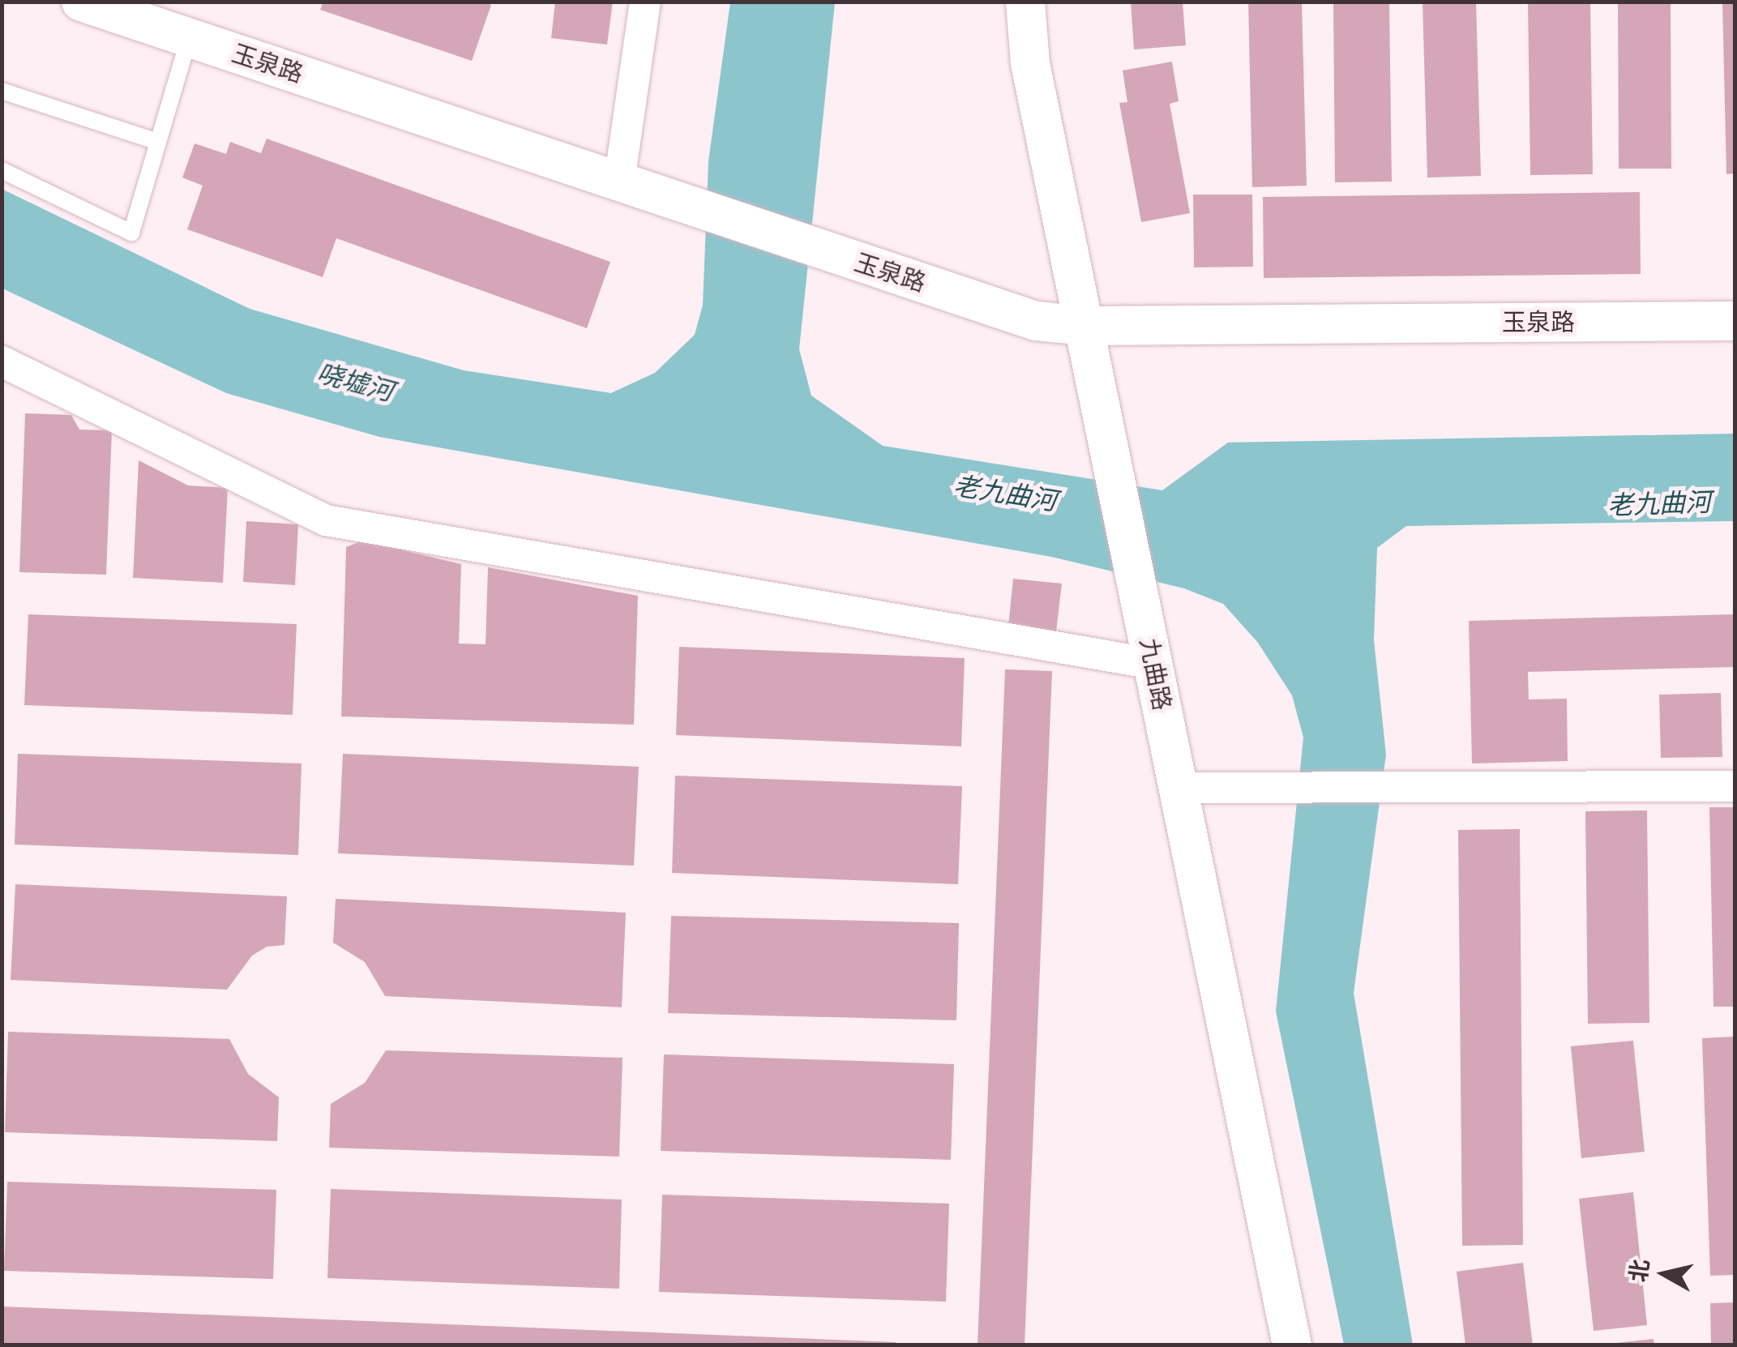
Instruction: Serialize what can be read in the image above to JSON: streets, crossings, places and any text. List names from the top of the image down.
{
  "streets": {
    "street": ["玉泉路", "九曲路"]
  },
  "crossings": [
    ["玉泉路", "九曲路"]
  ],
  "water": ["哓墟河", "老九曲河"],
  "north": "left"
}
